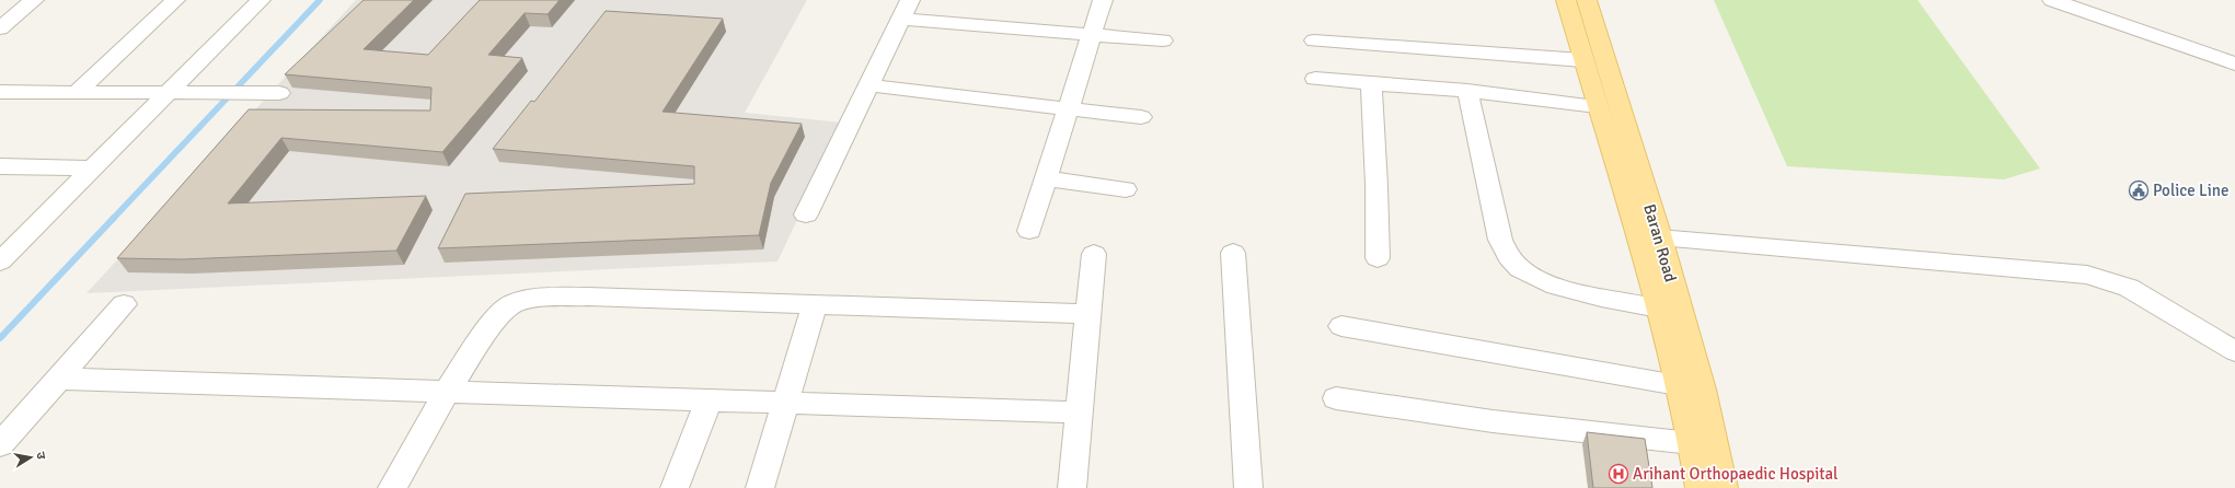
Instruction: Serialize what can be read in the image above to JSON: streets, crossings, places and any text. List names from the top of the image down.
{
  "streets": {
    "main road": ["Baran Road"]
  },
  "places": {
    "public building": ["Police Line"],
    "hospital": ["Arihant Orthopaedic Hospital"]
  },
  "north": "right"
}
